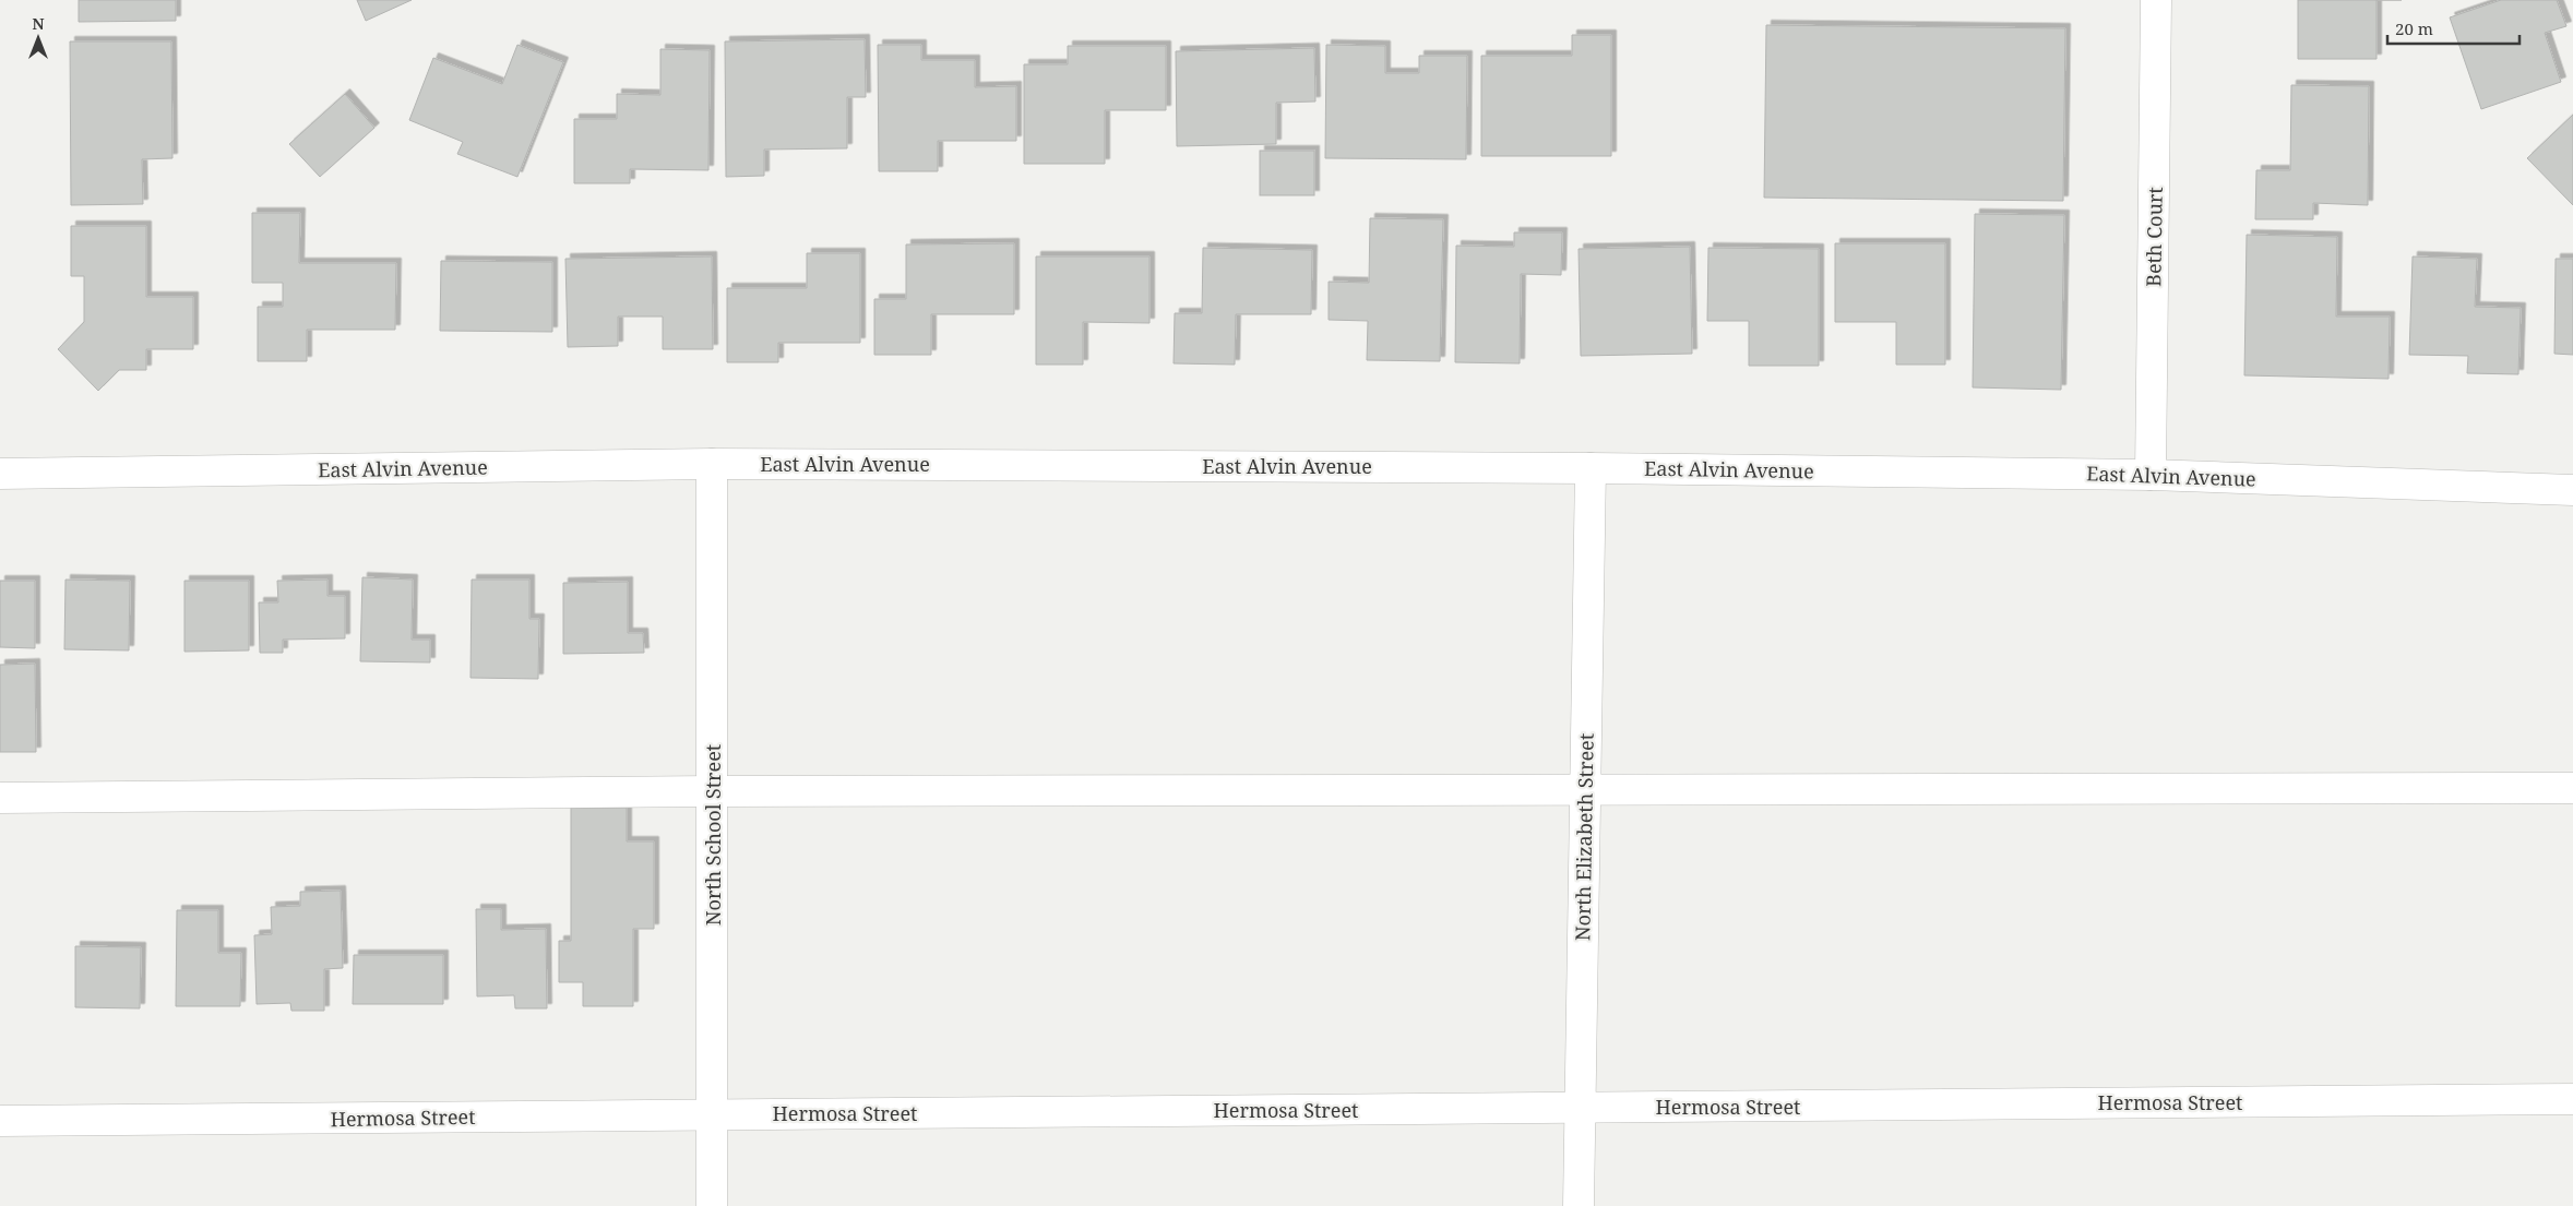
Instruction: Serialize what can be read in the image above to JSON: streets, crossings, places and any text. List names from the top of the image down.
{
  "streets": {
    "street": [
      "Beth Court",
      "East Alvin Avenue",
      "North School Street",
      "North Elizabeth Street",
      "Hermosa Street"
    ]
  },
  "crossings": [
    ["Beth Court", "East Alvin Avenue"],
    ["East Alvin Avenue", "North School Street"],
    ["East Alvin Avenue", "North Elizabeth Street"],
    ["North School Street", "Hermosa Street"],
    ["North Elizabeth Street", "Hermosa Street"]
  ],
  "scale_bar": "20 m",
  "north": "top"
}
